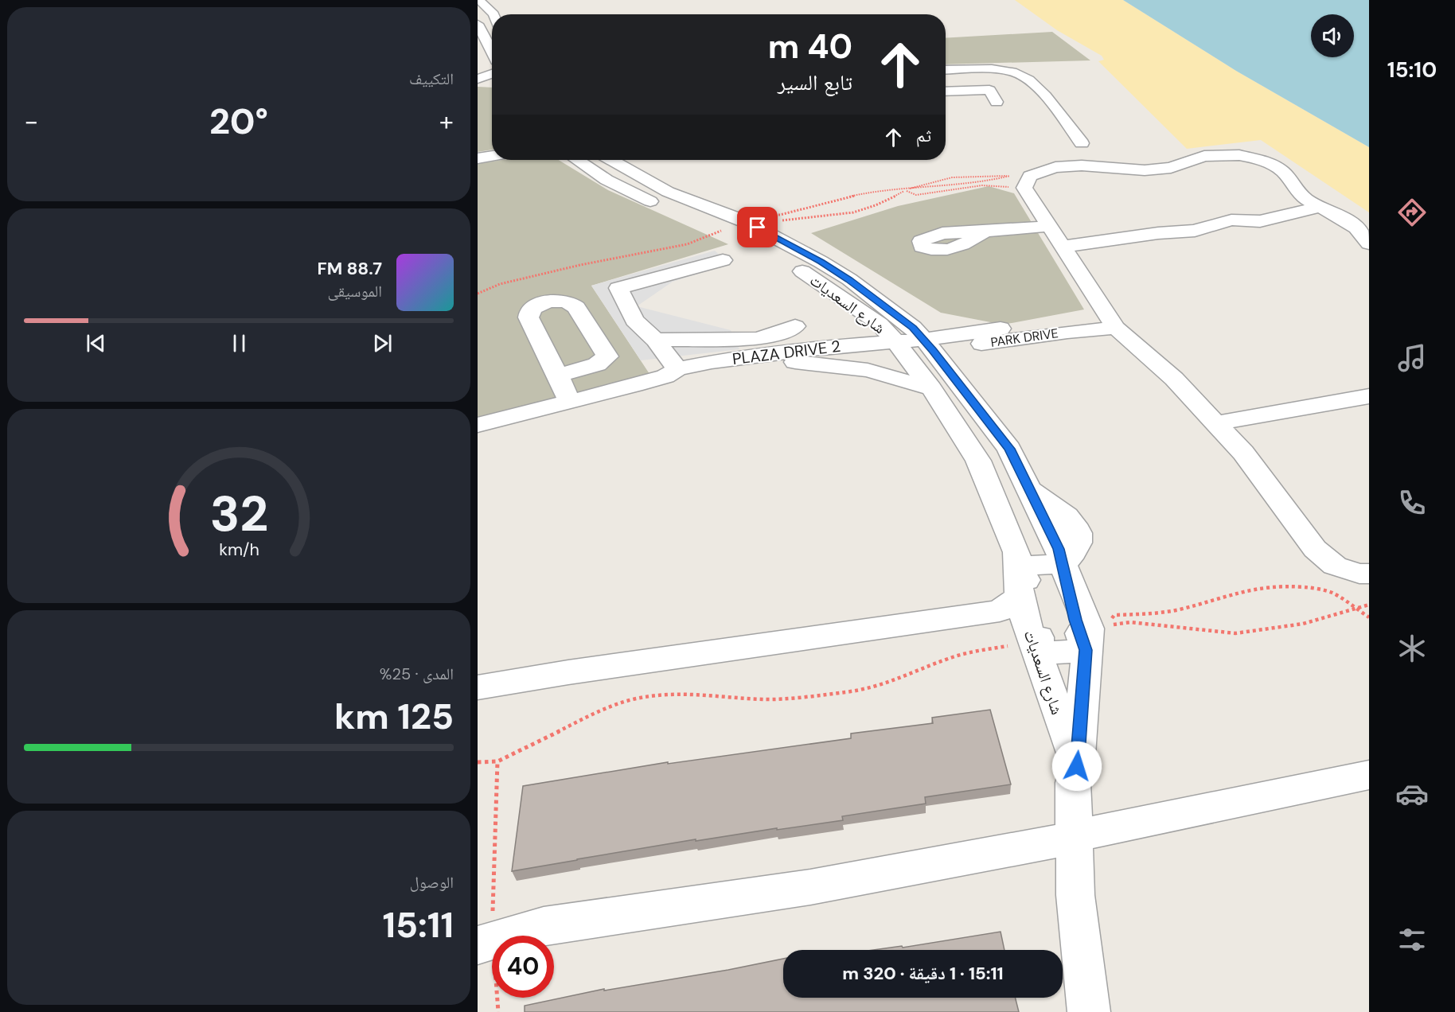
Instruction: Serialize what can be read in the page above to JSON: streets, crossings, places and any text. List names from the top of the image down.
{
  "streets": {
    "street": ["شارع السعديات", "PARK DRIVE", "PLAZA DRIVE 2"]
  },
  "crossings": [
    ["شارع السعديات", "PARK DRIVE"],
    ["شارع السعديات", "PLAZA DRIVE 2"]
  ],
  "page": {
    "tabs": "15:10",
    "tile": [
      "التكييف",
      ["المدى · 25%", "125 km"],
      ["الوصول", "15:11"]
    ],
    "turn": ["40 m", "تابع السير"],
    "heat": ["−", "20°", "+"],
    "then": "ثم",
    "song": ["88.7 FM", "الموسيقى"],
    "limit": "40",
    "trip": "15:11 · 1 دقيقة · 320 m",
    "gauge": ["32", "km/h"]
  }
}
